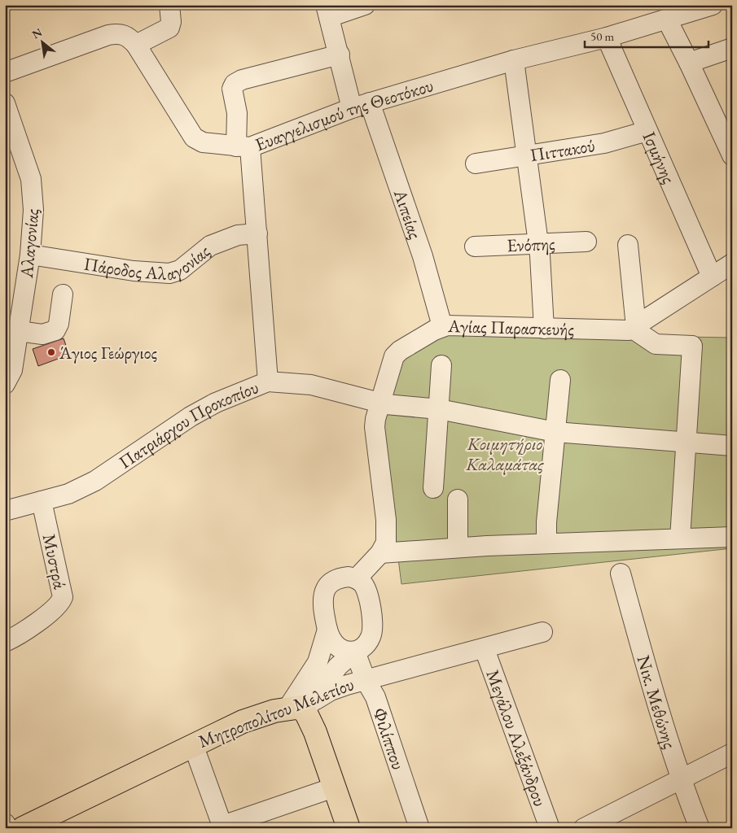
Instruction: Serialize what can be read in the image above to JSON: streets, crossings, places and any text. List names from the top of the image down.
{
  "streets": {
    "main road": ["Μητροπολίτου Μελετίου"],
    "street": [
      "Ευαγγελισμού της Θεοτόκου",
      "Πιττακού",
      "Ισμήνης",
      "Αιπείας",
      "Αλαγονίας",
      "Ενόπης",
      "Πάροδος Αλαγονίας",
      "Αγίας Παρασκευής",
      "Πατριάρχου Προκοπίου",
      "Μυστρά",
      "Νικ. Μεθώνης",
      "Φιλίππου",
      "Μεγάλου Αλεξάνδρου"
    ]
  },
  "crossings": [
    ["Ευαγγελισμού της Θεοτόκου", "Ισμήνης"],
    ["Ευαγγελισμού της Θεοτόκου", "Αιπείας"],
    ["Πιττακού", "Ισμήνης"],
    ["Ισμήνης", "Αγίας Παρασκευής"],
    ["Αιπείας", "Αγίας Παρασκευής"],
    ["Αλαγονίας", "Πάροδος Αλαγονίας"],
    ["Αγίας Παρασκευής", "Πατριάρχου Προκοπίου"],
    ["Αγίας Παρασκευής", "Φιλίππου"],
    ["Πατριάρχου Προκοπίου", "Μυστρά"],
    ["Μητροπολίτου Μελετίου", "Φιλίππου"],
    ["Μητροπολίτου Μελετίου", "Μεγάλου Αλεξάνδρου"]
  ],
  "parks": ["Κοιμητήριο Καλαμάτας"],
  "places": ["Άγιος Γεώργιος"],
  "scale_bar": "50 m",
  "north": "top left"
}
